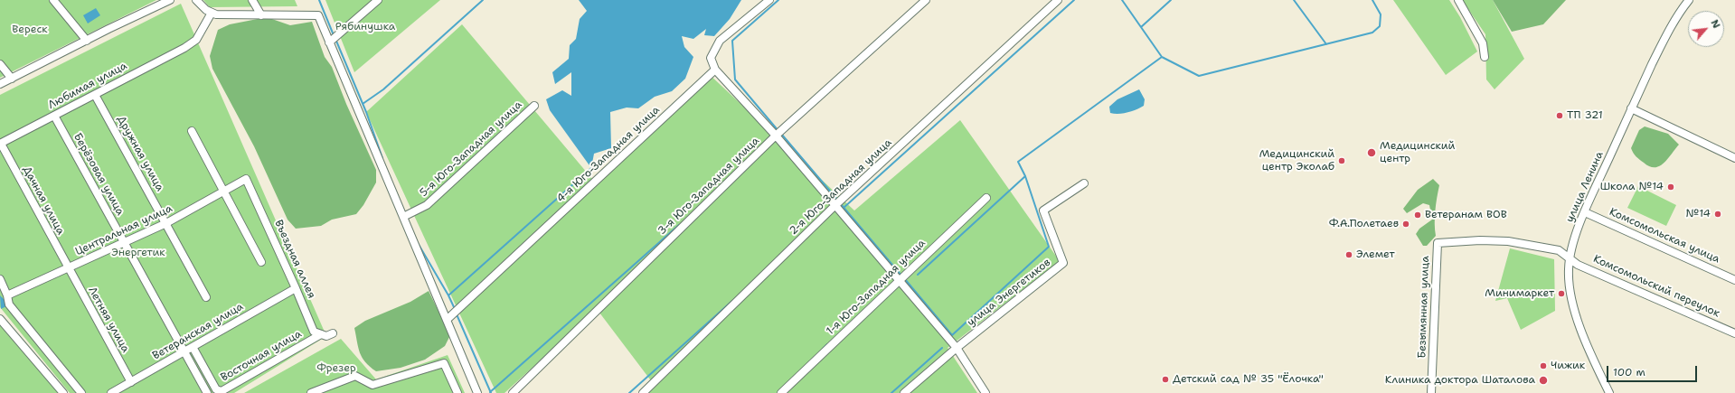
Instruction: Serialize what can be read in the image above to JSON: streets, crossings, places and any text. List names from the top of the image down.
{
  "streets": {
    "street": [
      "Любимая улица",
      "5-я Юго-Западная улица",
      "Дружная улица",
      "4-я Юго-Западная улица",
      "Берёзовая улица",
      "3-я Юго-Западная улица",
      "2-я Юго-Западная улица",
      "улица Ленина",
      "Дачная улица",
      "Центральная улица",
      "Комсомольская улица",
      "Въездная аллея",
      "Комсомольский переулок",
      "1-я Юго-Западная улица",
      "улица Энергетиков",
      "Безымянная улица",
      "Летняя улица",
      "Ветеранская улица",
      "Восточная улица"
    ]
  },
  "crossings": [
    ["Любимая улица", "Дружная улица"],
    ["Любимая улица", "Берёзовая улица"],
    ["Любимая улица", "Дачная улица"],
    ["Дружная улица", "Центральная улица"],
    ["Берёзовая улица", "Центральная улица"],
    ["Берёзовая улица", "Ветеранская улица"],
    ["улица Ленина", "Комсомольская улица"],
    ["улица Ленина", "Комсомольский переулок"],
    ["Дачная улица", "Центральная улица"],
    ["Дачная улица", "Летняя улица"],
    ["Центральная улица", "Въездная аллея"],
    ["Центральная улица", "Летняя улица"],
    ["Въездная аллея", "Ветеранская улица"],
    ["Въездная аллея", "Восточная улица"],
    ["Комсомольский переулок", "Безымянная улица"],
    ["Летняя улица", "Ветеранская улица"],
    ["Ветеранская улица", "Восточная улица"]
  ],
  "parks": [
    "Рябинушка",
    "Вереск",
    "Энергетик",
    "Фрезер"
  ],
  "places": [
    "ТП 321",
    "Медицинский центр",
    "Медицинский центр Эколаб",
    "Школа №14",
    "№14",
    "Ветеранам ВОВ",
    "Ф.А.Полетаев",
    "Элемет",
    "Минимаркет",
    "Чижик",
    "Детский сад № 35 \"Ёлочка\"",
    "Клиника доктора Шаталова"
  ],
  "scale_bar": "100 m",
  "north": "top right"
}
